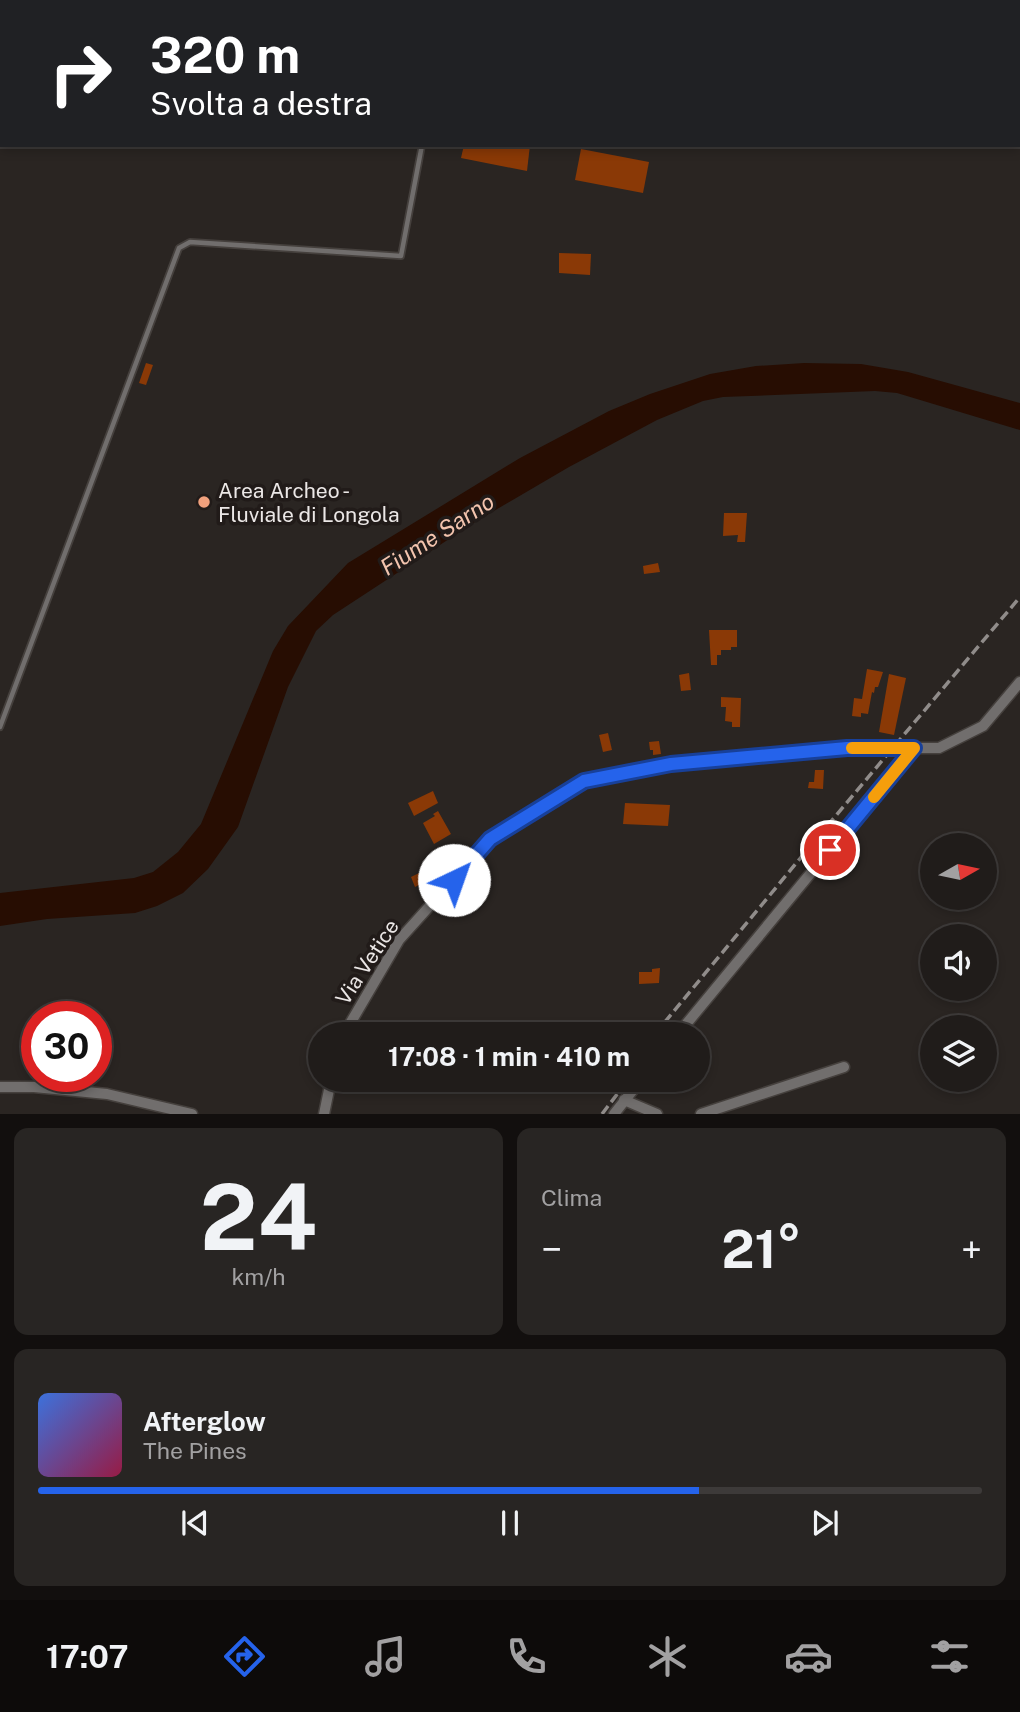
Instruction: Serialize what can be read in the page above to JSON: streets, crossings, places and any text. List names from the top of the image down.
{
  "streets": {
    "street": ["Via Vetice"]
  },
  "water": ["Fiume Sarno"],
  "places": ["Area Archeo - Fluviale di Longola"],
  "north": "right",
  "page": {
    "turn": ["320 m", "Svolta a destra"],
    "limit": "30",
    "trip": "17:08 · 1 min · 410 m",
    "tile": [
      ["24", "km/h"],
      "Clima"
    ],
    "heat": ["−", "21°", "+"],
    "song": ["Afterglow", "The Pines"],
    "tabs": "17:07"
  }
}
